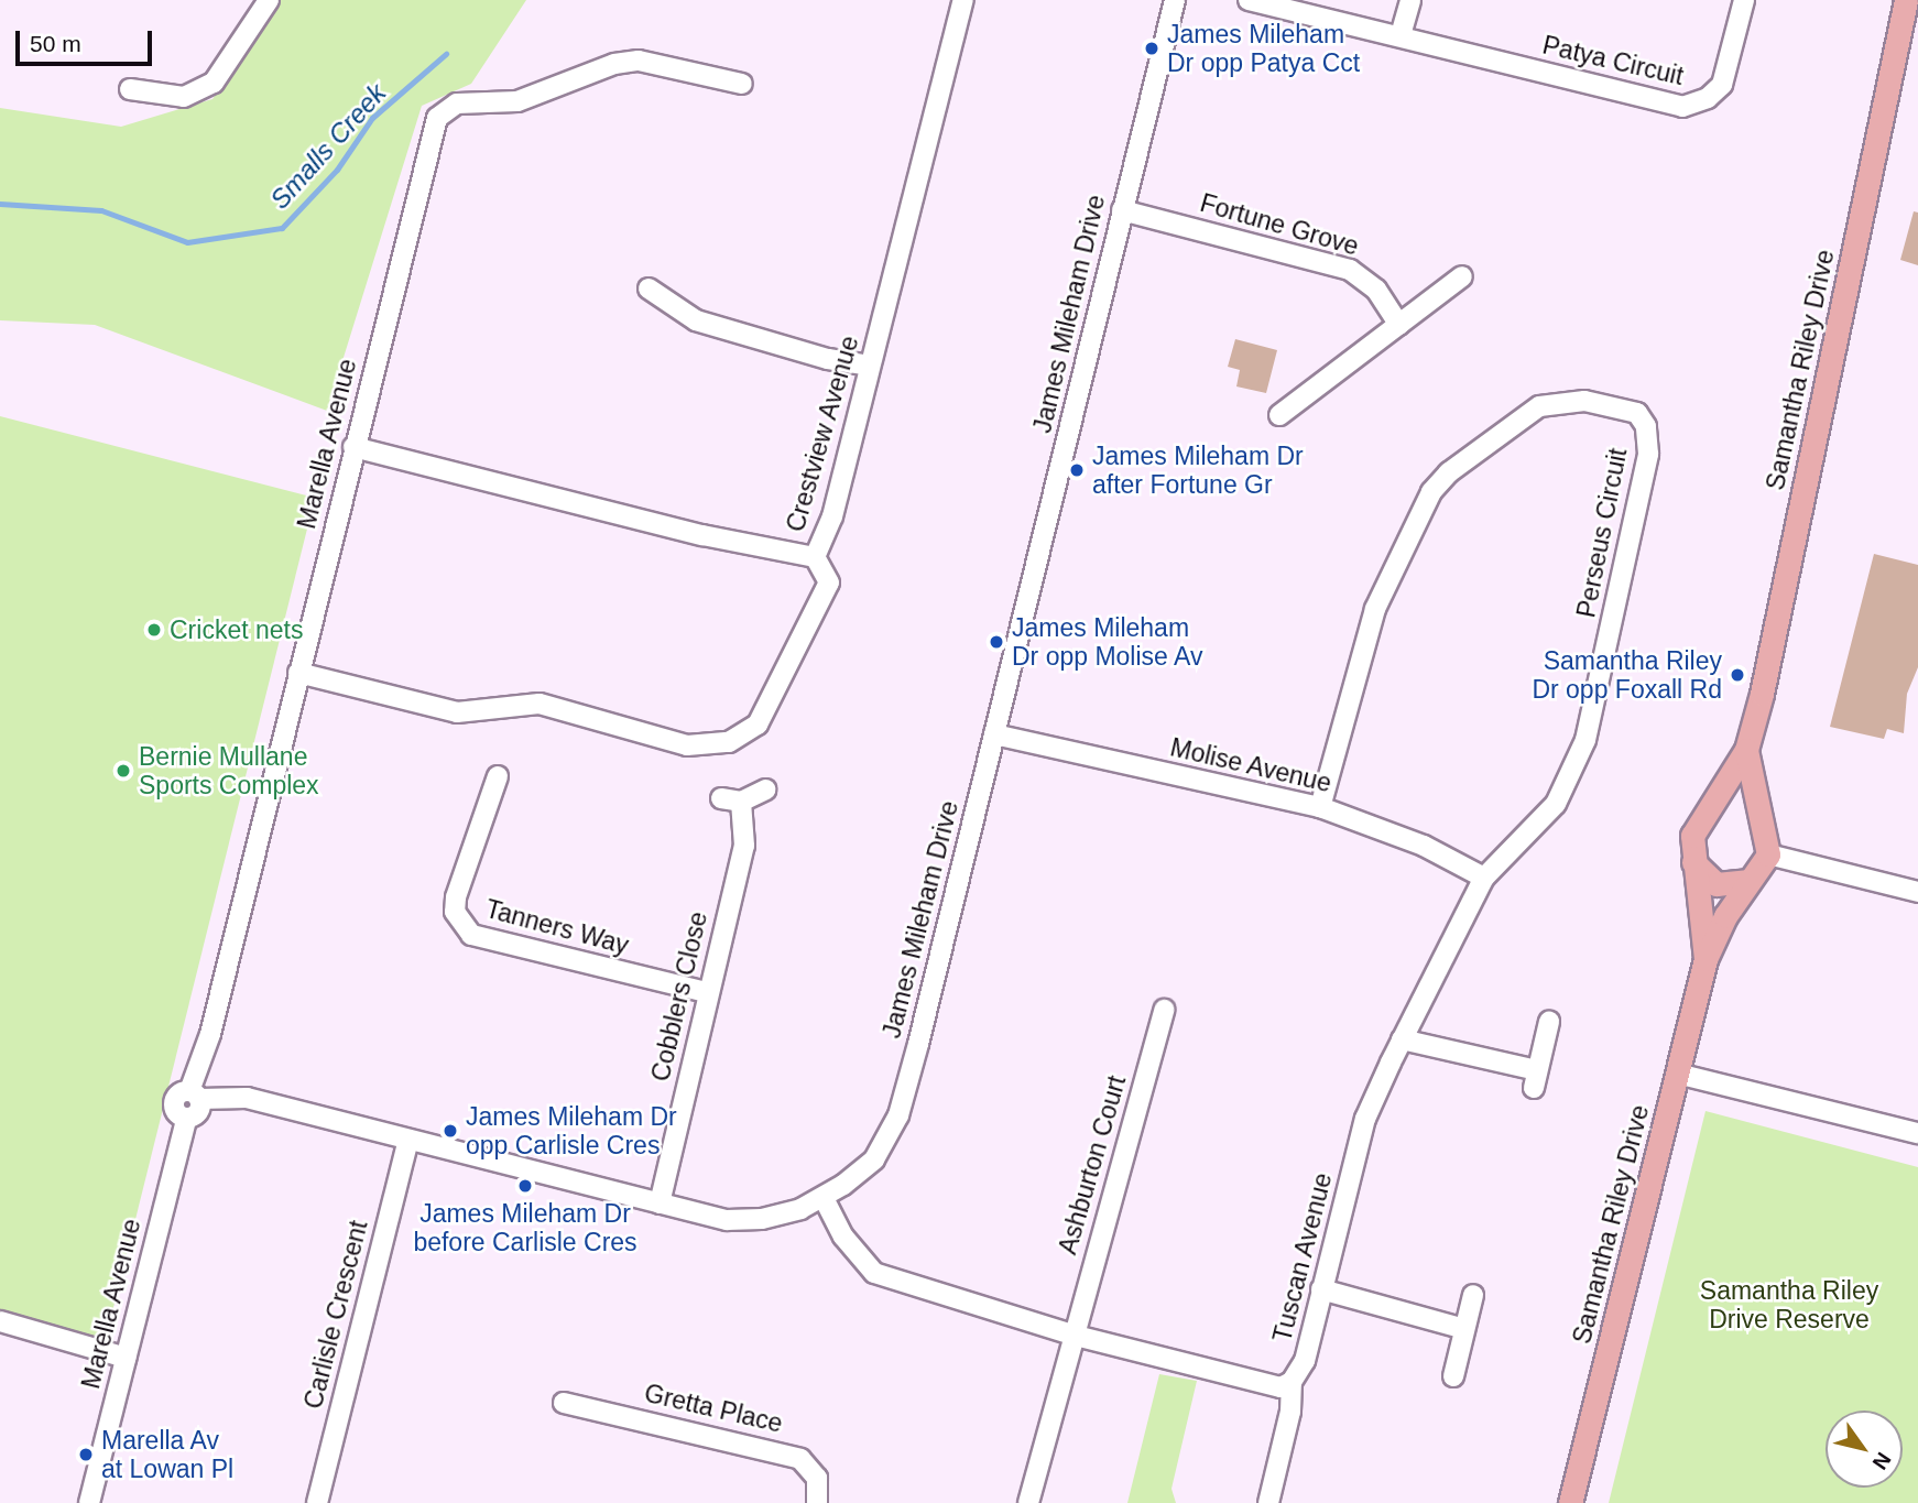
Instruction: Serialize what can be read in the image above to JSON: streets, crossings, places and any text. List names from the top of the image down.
{
  "streets": {
    "main road": ["Samantha Riley Drive"],
    "street": [
      "Patya Circuit",
      "Fortune Grove",
      "James Mileham Drive",
      "Crestview Avenue",
      "Marella Avenue",
      "Perseus Circuit",
      "Molise Avenue",
      "Tanners Way",
      "Cobblers Close",
      "Ashburton Court",
      "Tuscan Avenue",
      "Carlisle Crescent",
      "Gretta Place"
    ]
  },
  "crossings": [
    ["Fortune Grove", "James Mileham Drive"],
    ["James Mileham Drive", "Marella Avenue"],
    ["James Mileham Drive", "Molise Avenue"],
    ["James Mileham Drive", "Cobblers Close"],
    ["James Mileham Drive", "Tuscan Avenue"],
    ["James Mileham Drive", "Carlisle Crescent"],
    ["Crestview Avenue", "Marella Avenue"],
    ["Perseus Circuit", "Molise Avenue"],
    ["Perseus Circuit", "Tuscan Avenue"],
    ["Molise Avenue", "Tuscan Avenue"],
    ["Tanners Way", "Cobblers Close"],
    ["Ashburton Court", "Tuscan Avenue"]
  ],
  "water": ["Smalls Creek"],
  "parks": ["Samantha Riley Drive Reserve"],
  "places": [
    "James Mileham Dr opp Patya Cct",
    "James Mileham Dr after Fortune Gr",
    "Cricket nets",
    "James Mileham Dr opp Molise Av",
    "Samantha Riley Dr opp Foxall Rd",
    "Bernie Mullane Sports Complex",
    "James Mileham Dr opp Carlisle Cres",
    "James Mileham Dr before Carlisle Cres",
    "Marella Av at Lowan Pl"
  ],
  "scale_bar": "50 m",
  "north": "bottom right"
}
